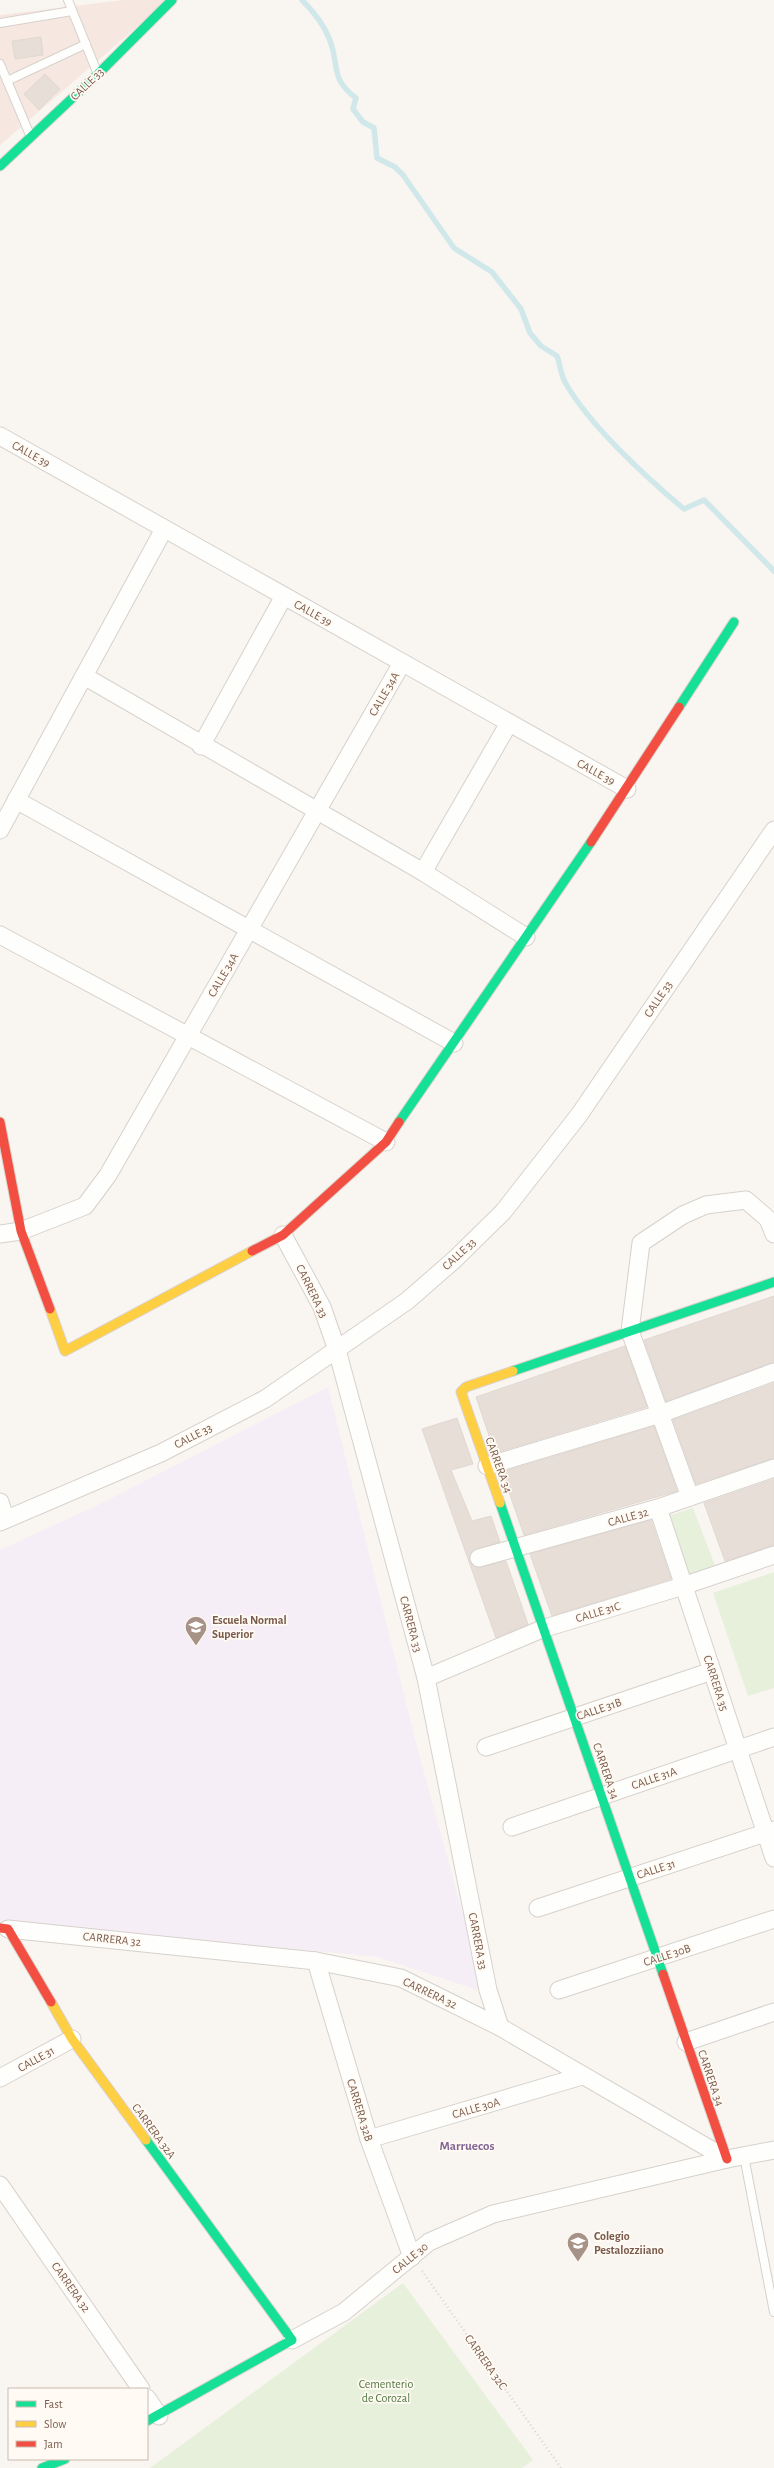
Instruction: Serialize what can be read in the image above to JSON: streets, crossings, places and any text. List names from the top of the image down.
{
  "streets": {
    "street": [
      "CALLE 33",
      "CALLE 39",
      "CALLE 34A",
      "CARRERA 33",
      "CARRERA 34",
      "CALLE 32",
      "CALLE 31C",
      "CARRERA 35",
      "CALLE 31B",
      "CALLE 31A",
      "CALLE 31",
      "CARRERA 32",
      "CALLE 30B",
      "CALLE 30A",
      "CARRERA 32B",
      "CARRERA 32A",
      "CALLE 30"
    ],
    "path": ["CARRERA 32C"]
  },
  "crossings": [
    ["CALLE 33", "CARRERA 33"],
    ["CALLE 39", "CALLE 34A"],
    ["CARRERA 33", "CALLE 31C"],
    ["CARRERA 33", "CARRERA 32"],
    ["CARRERA 34", "CALLE 32"],
    ["CARRERA 34", "CALLE 31C"],
    ["CARRERA 34", "CALLE 31B"],
    ["CARRERA 34", "CALLE 31A"],
    ["CARRERA 34", "CALLE 31"],
    ["CARRERA 34", "CARRERA 32"],
    ["CARRERA 34", "CALLE 30B"],
    ["CARRERA 34", "CALLE 30"],
    ["CALLE 32", "CARRERA 35"],
    ["CALLE 31C", "CARRERA 35"],
    ["CARRERA 35", "CALLE 31B"],
    ["CARRERA 35", "CALLE 31A"],
    ["CARRERA 35", "CALLE 31"],
    ["CALLE 31", "CARRERA 32A"],
    ["CARRERA 32", "CALLE 30A"],
    ["CARRERA 32", "CARRERA 32B"],
    ["CARRERA 32", "CARRERA 32A"],
    ["CARRERA 32", "CALLE 30"],
    ["CALLE 30A", "CARRERA 32B"],
    ["CARRERA 32B", "CALLE 30"],
    ["CARRERA 32B", "CARRERA 32C"],
    ["CARRERA 32A", "CALLE 30"],
    ["CALLE 30", "CARRERA 32C"]
  ],
  "districts": ["Marruecos"],
  "parks": ["Cementerio de Corozal"],
  "places": {
    "school or university": ["Escuela Normal Superior", "Colegio Pestalozziiano"]
  },
  "legend": ["Fast", "Slow", "Jam"]
}
